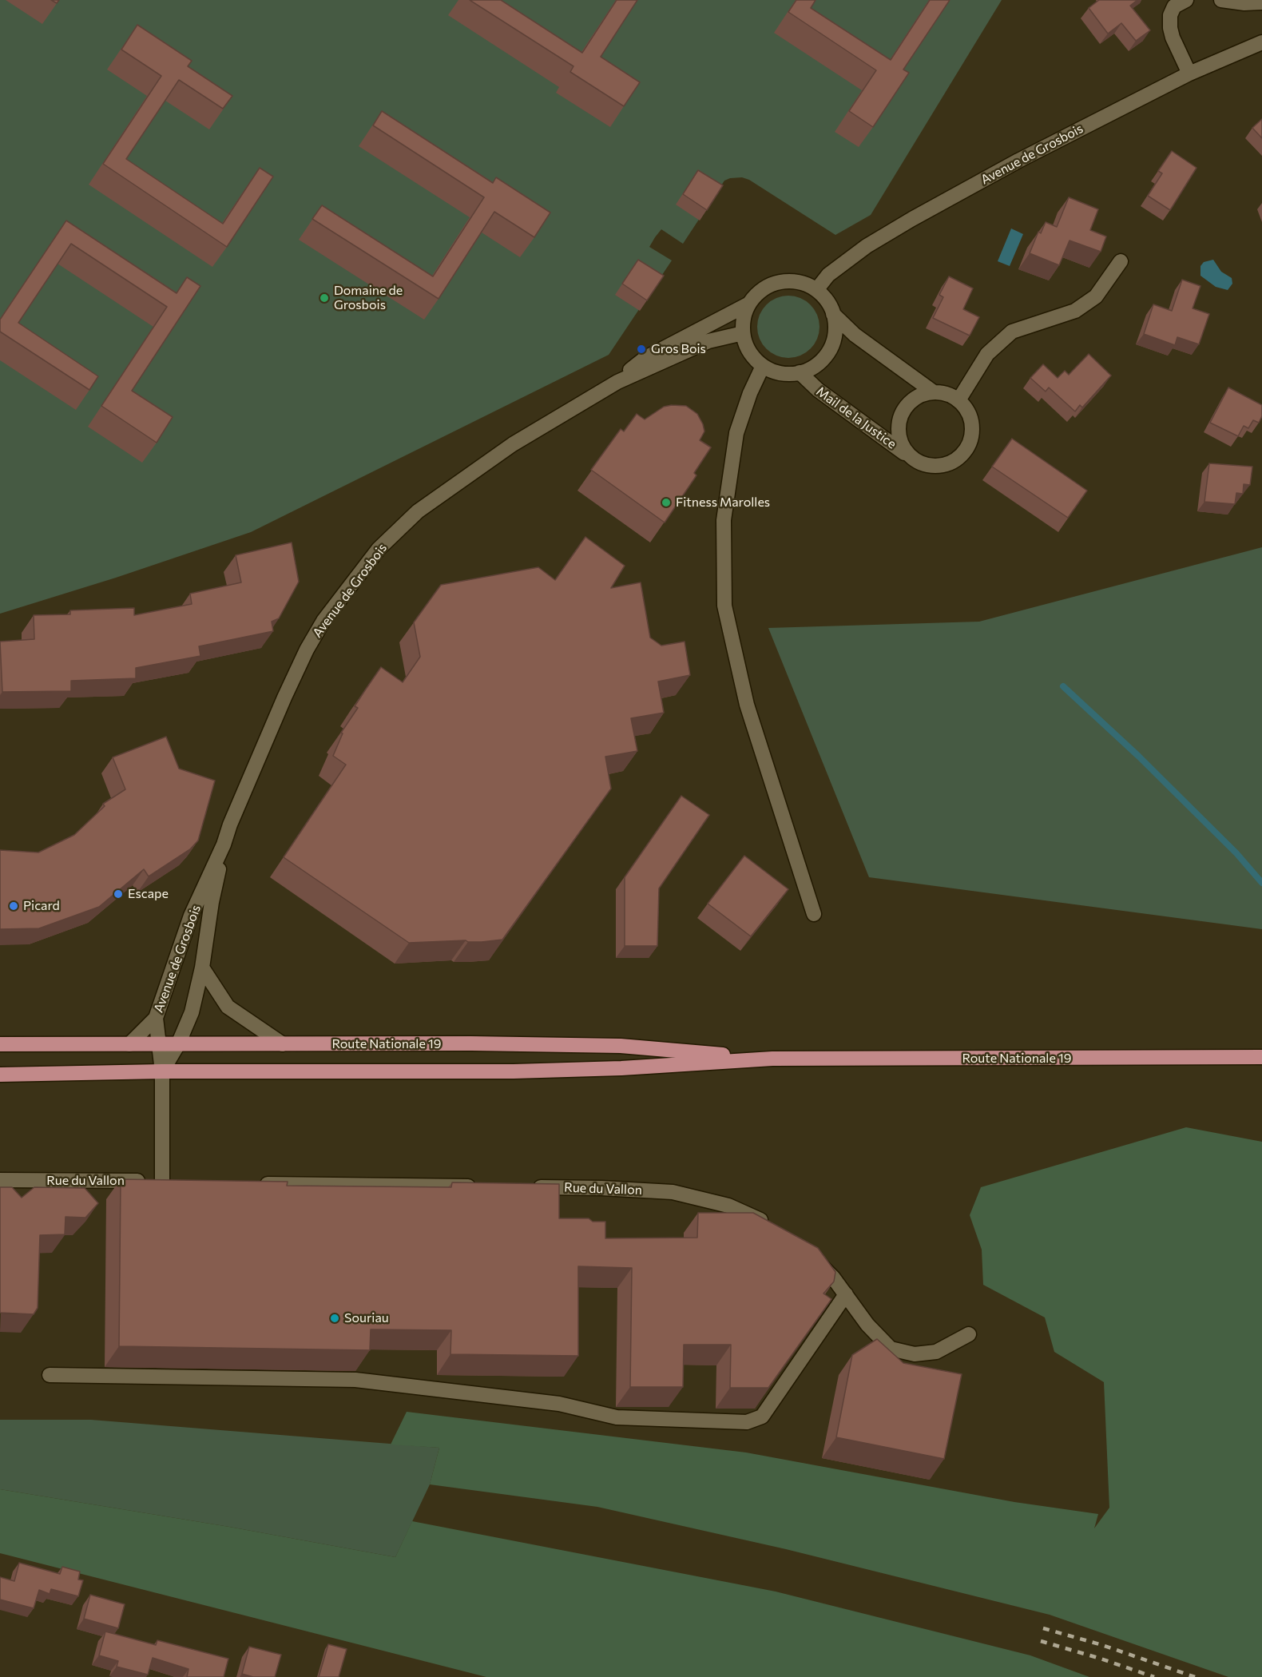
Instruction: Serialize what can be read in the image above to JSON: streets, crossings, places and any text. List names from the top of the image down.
{
  "streets": {
    "main road": ["Route Nationale 19"],
    "street": ["Avenue de Grosbois", "Mail de la Justice", "Rue du Vallon"]
  },
  "crossings": [
    ["Avenue de Grosbois", "Mail de la Justice"],
    ["Avenue de Grosbois", "Route Nationale 19"]
  ],
  "places": [
    "Domaine de Grosbois",
    "Gros Bois",
    "Fitness Marolles",
    "Escape",
    "Picard",
    "Souriau"
  ]
}
